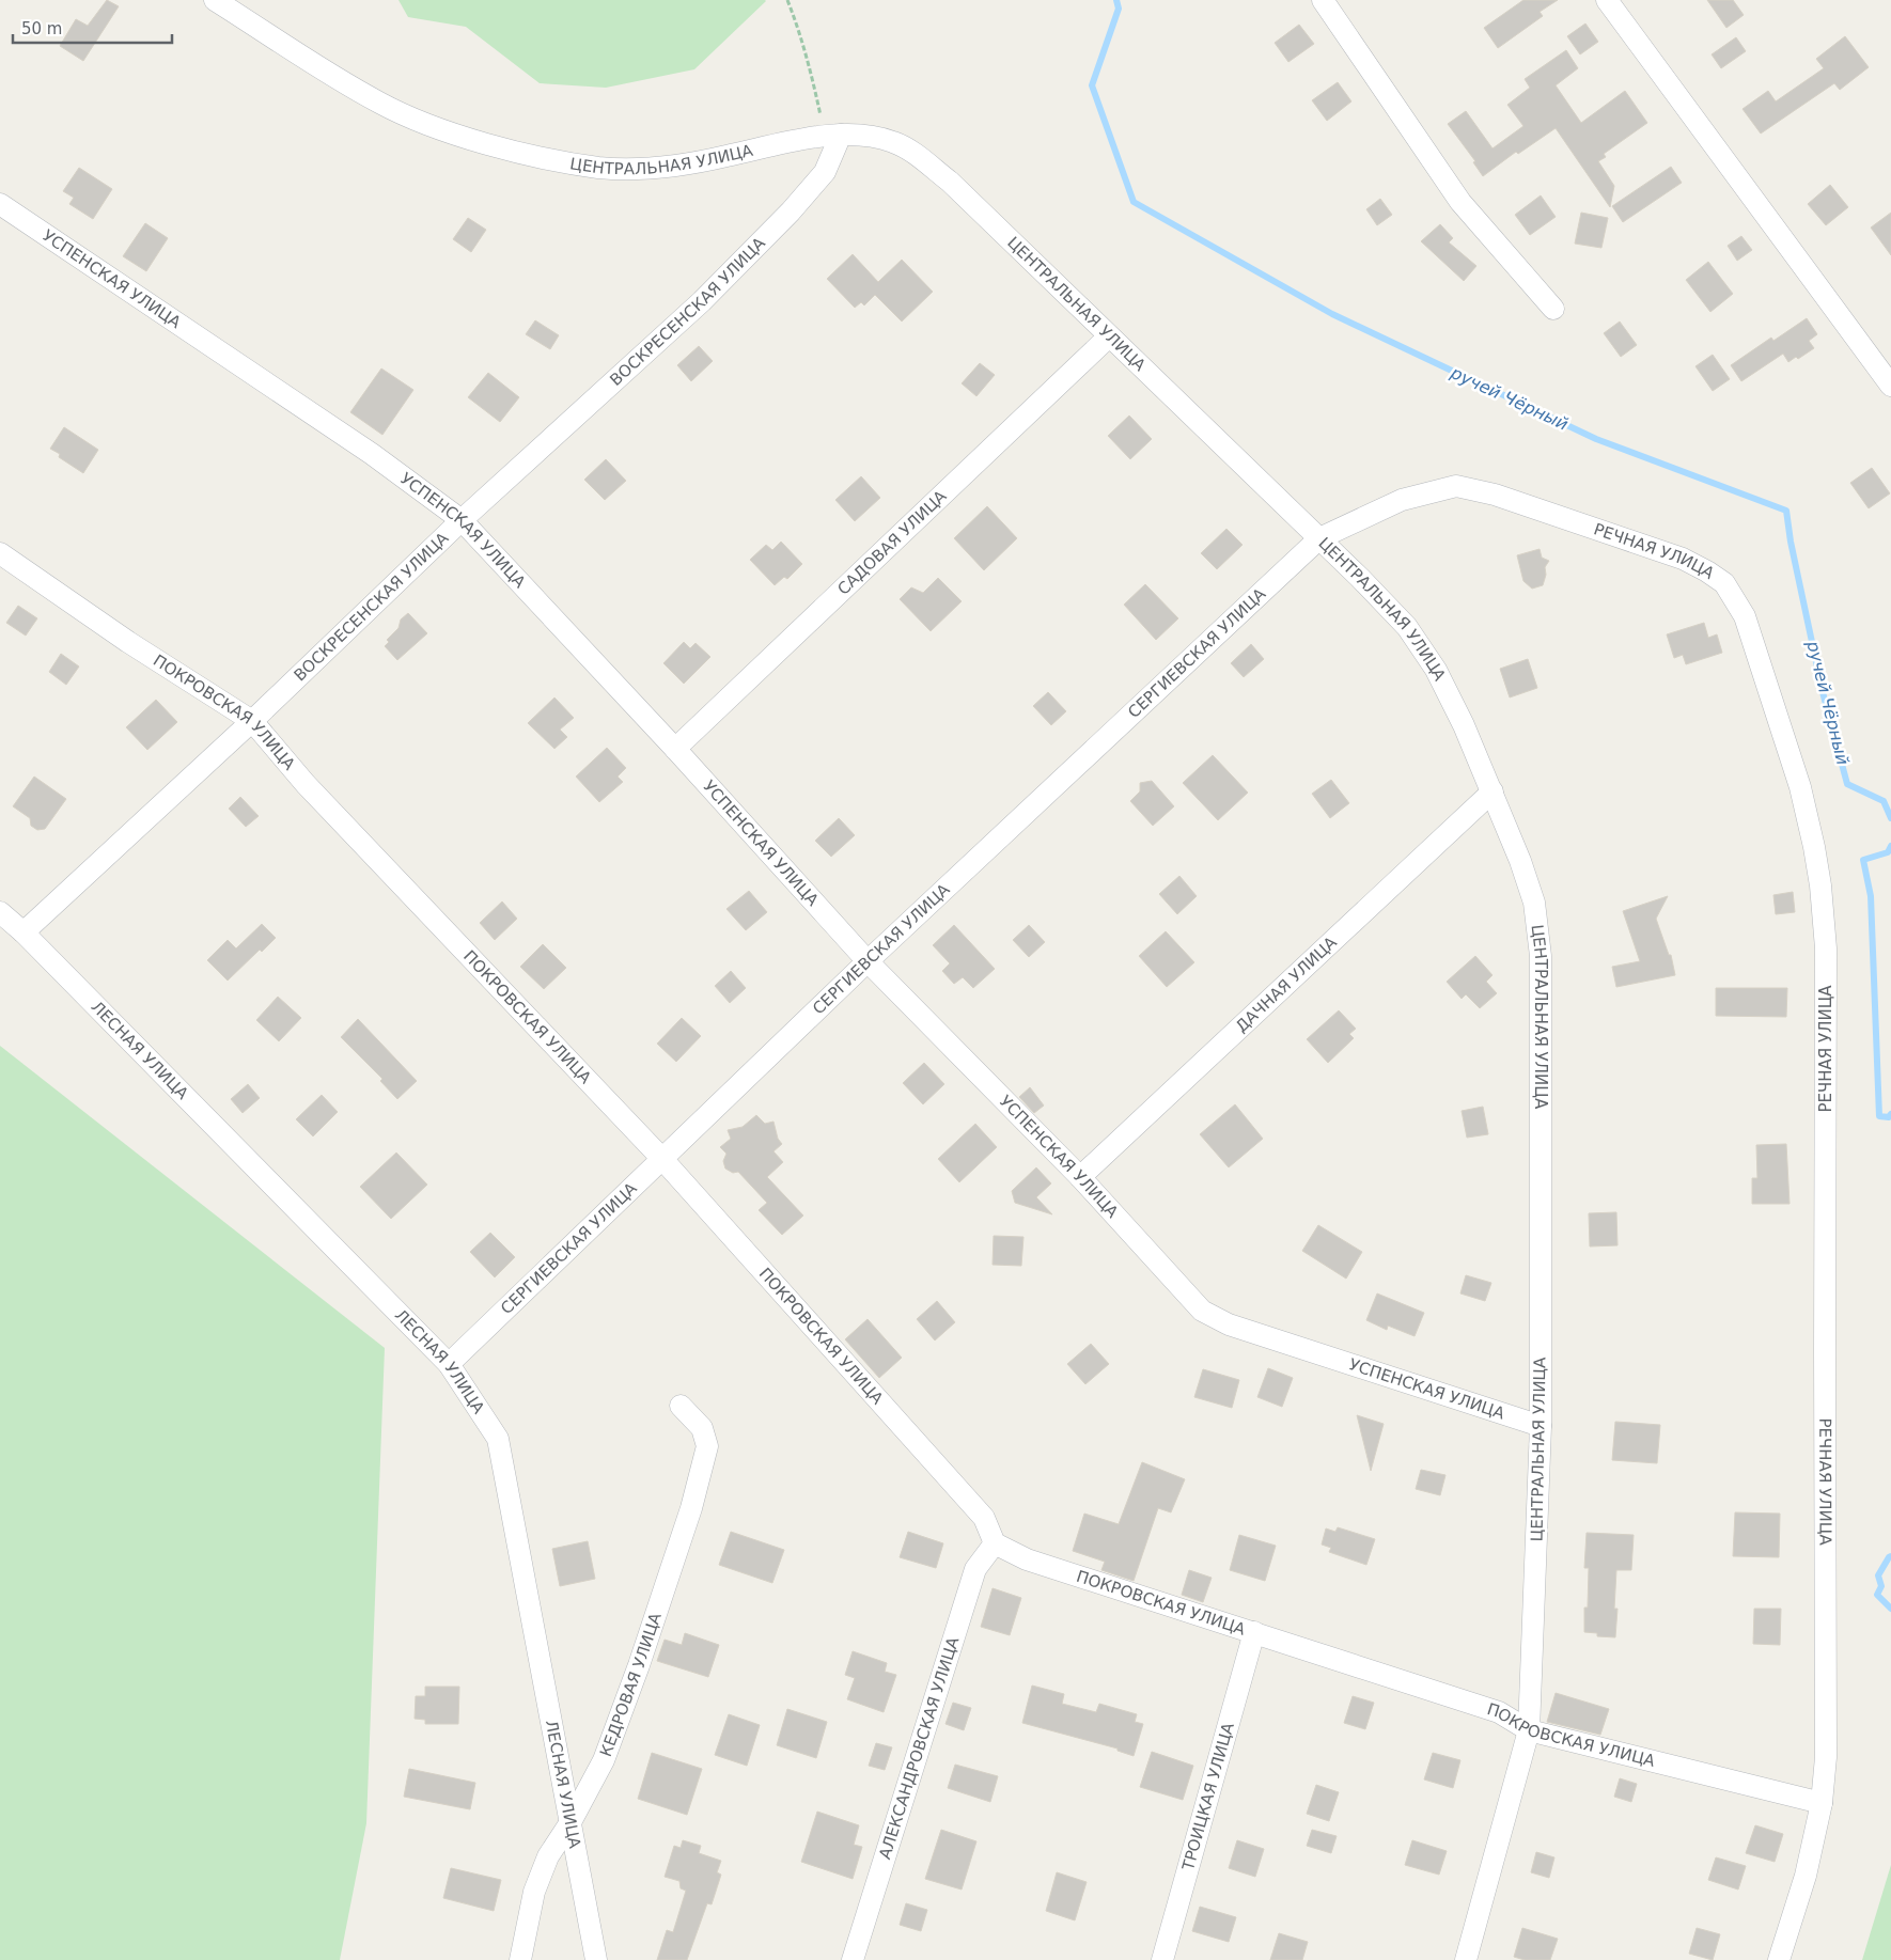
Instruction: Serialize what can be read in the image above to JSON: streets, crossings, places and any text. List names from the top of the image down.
{
  "streets": {
    "street": [
      "ЦЕНТРАЛЬНАЯ УЛИЦА",
      "УСПЕНСКАЯ УЛИЦА",
      "ВОСКРЕСЕНСКАЯ УЛИЦА",
      "САДОВАЯ УЛИЦА",
      "РЕЧНАЯ УЛИЦА",
      "СЕРГИЕВСКАЯ УЛИЦА",
      "ПОКРОВСКАЯ УЛИЦА",
      "ДАЧНАЯ УЛИЦА",
      "ЛЕСНАЯ УЛИЦА",
      "КЕДРОВАЯ УЛИЦА",
      "АЛЕКСАНДРОВСКАЯ УЛИЦА",
      "ТРОИЦКАЯ УЛИЦА"
    ]
  },
  "crossings": [
    ["ЦЕНТРАЛЬНАЯ УЛИЦА", "УСПЕНСКАЯ УЛИЦА"],
    ["ЦЕНТРАЛЬНАЯ УЛИЦА", "ВОСКРЕСЕНСКАЯ УЛИЦА"],
    ["ЦЕНТРАЛЬНАЯ УЛИЦА", "САДОВАЯ УЛИЦА"],
    ["ЦЕНТРАЛЬНАЯ УЛИЦА", "РЕЧНАЯ УЛИЦА"],
    ["ЦЕНТРАЛЬНАЯ УЛИЦА", "СЕРГИЕВСКАЯ УЛИЦА"],
    ["ЦЕНТРАЛЬНАЯ УЛИЦА", "ПОКРОВСКАЯ УЛИЦА"],
    ["ЦЕНТРАЛЬНАЯ УЛИЦА", "ДАЧНАЯ УЛИЦА"],
    ["УСПЕНСКАЯ УЛИЦА", "ВОСКРЕСЕНСКАЯ УЛИЦА"],
    ["УСПЕНСКАЯ УЛИЦА", "САДОВАЯ УЛИЦА"],
    ["УСПЕНСКАЯ УЛИЦА", "СЕРГИЕВСКАЯ УЛИЦА"],
    ["УСПЕНСКАЯ УЛИЦА", "ДАЧНАЯ УЛИЦА"],
    ["ВОСКРЕСЕНСКАЯ УЛИЦА", "ПОКРОВСКАЯ УЛИЦА"],
    ["ВОСКРЕСЕНСКАЯ УЛИЦА", "ЛЕСНАЯ УЛИЦА"],
    ["РЕЧНАЯ УЛИЦА", "СЕРГИЕВСКАЯ УЛИЦА"],
    ["РЕЧНАЯ УЛИЦА", "ПОКРОВСКАЯ УЛИЦА"],
    ["СЕРГИЕВСКАЯ УЛИЦА", "ПОКРОВСКАЯ УЛИЦА"],
    ["СЕРГИЕВСКАЯ УЛИЦА", "ЛЕСНАЯ УЛИЦА"],
    ["ПОКРОВСКАЯ УЛИЦА", "АЛЕКСАНДРОВСКАЯ УЛИЦА"],
    ["ПОКРОВСКАЯ УЛИЦА", "ТРОИЦКАЯ УЛИЦА"],
    ["ЛЕСНАЯ УЛИЦА", "КЕДРОВАЯ УЛИЦА"]
  ],
  "water": ["ручей Чёрный"],
  "scale_bar": "50 m"
}
